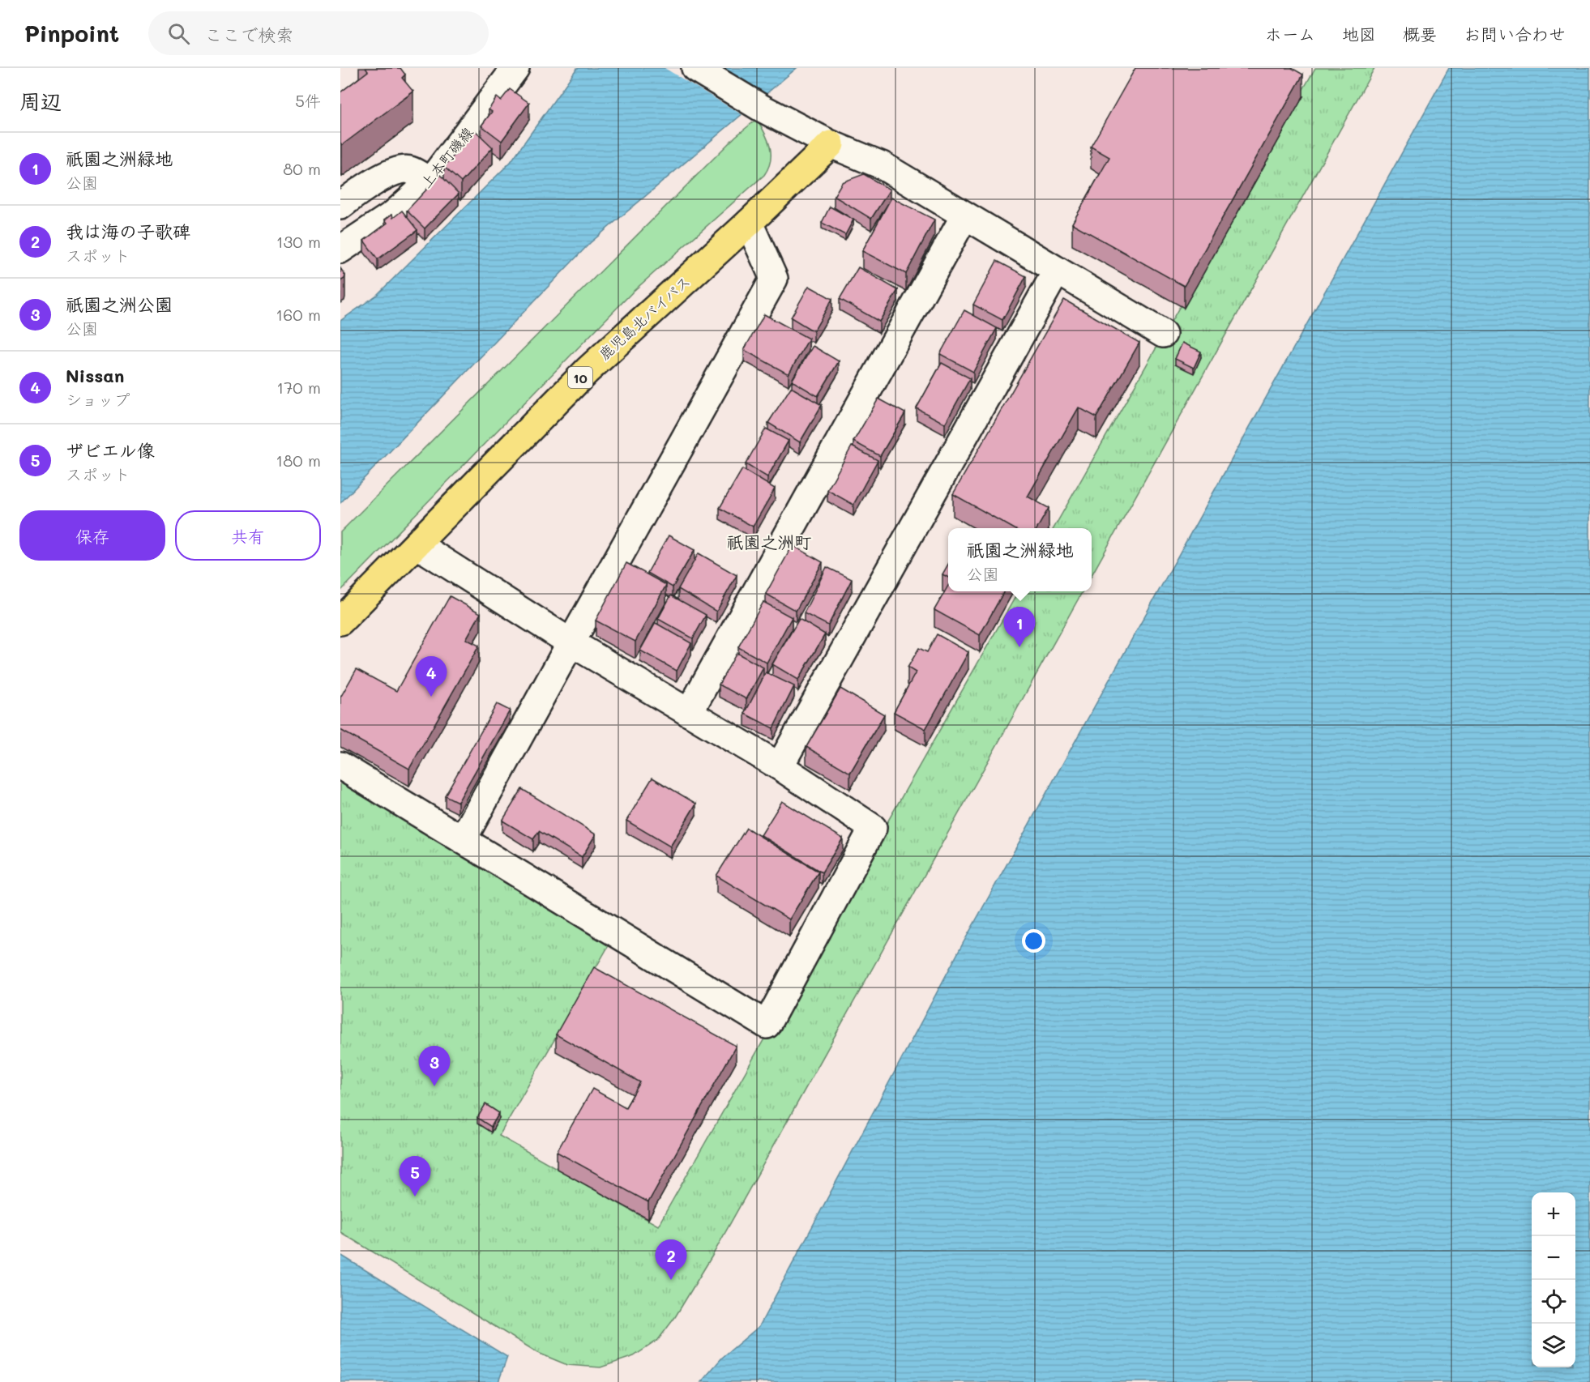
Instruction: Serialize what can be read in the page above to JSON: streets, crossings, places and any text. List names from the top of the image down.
{
  "streets": {
    "highway": ["鹿児島北バイパス", "10"],
    "street": ["上本町磯線"]
  },
  "districts": ["祇園之洲町"],
  "page": {
    "header": "Pinpoint",
    "search": "ここで検索",
    "nav": [
      "ホーム",
      "地図",
      "概要",
      "お問い合わせ"
    ],
    "heading": ["周辺", "5件"],
    "list": [
      {
        "mark": "1",
        "name": "祇園之洲緑地",
        "note": "公園",
        "value": "80 m"
      },
      {
        "mark": "2",
        "name": "我は海の子歌碑",
        "note": "スポット",
        "value": "130 m"
      },
      {
        "mark": "3",
        "name": "祇園之洲公園",
        "note": "公園",
        "value": "160 m"
      },
      {
        "mark": "4",
        "name": "Nissan",
        "note": "ショップ",
        "value": "170 m"
      },
      {
        "mark": "5",
        "name": "ザビエル像",
        "note": "スポット",
        "value": "180 m"
      }
    ],
    "buttons": ["保存", "共有"],
    "popup": ["祇園之洲緑地", "公園"],
    "pins": [
      "1",
      "4",
      "3",
      "5",
      "2"
    ],
    "map_buttons": ["+", "−"]
  }
}
